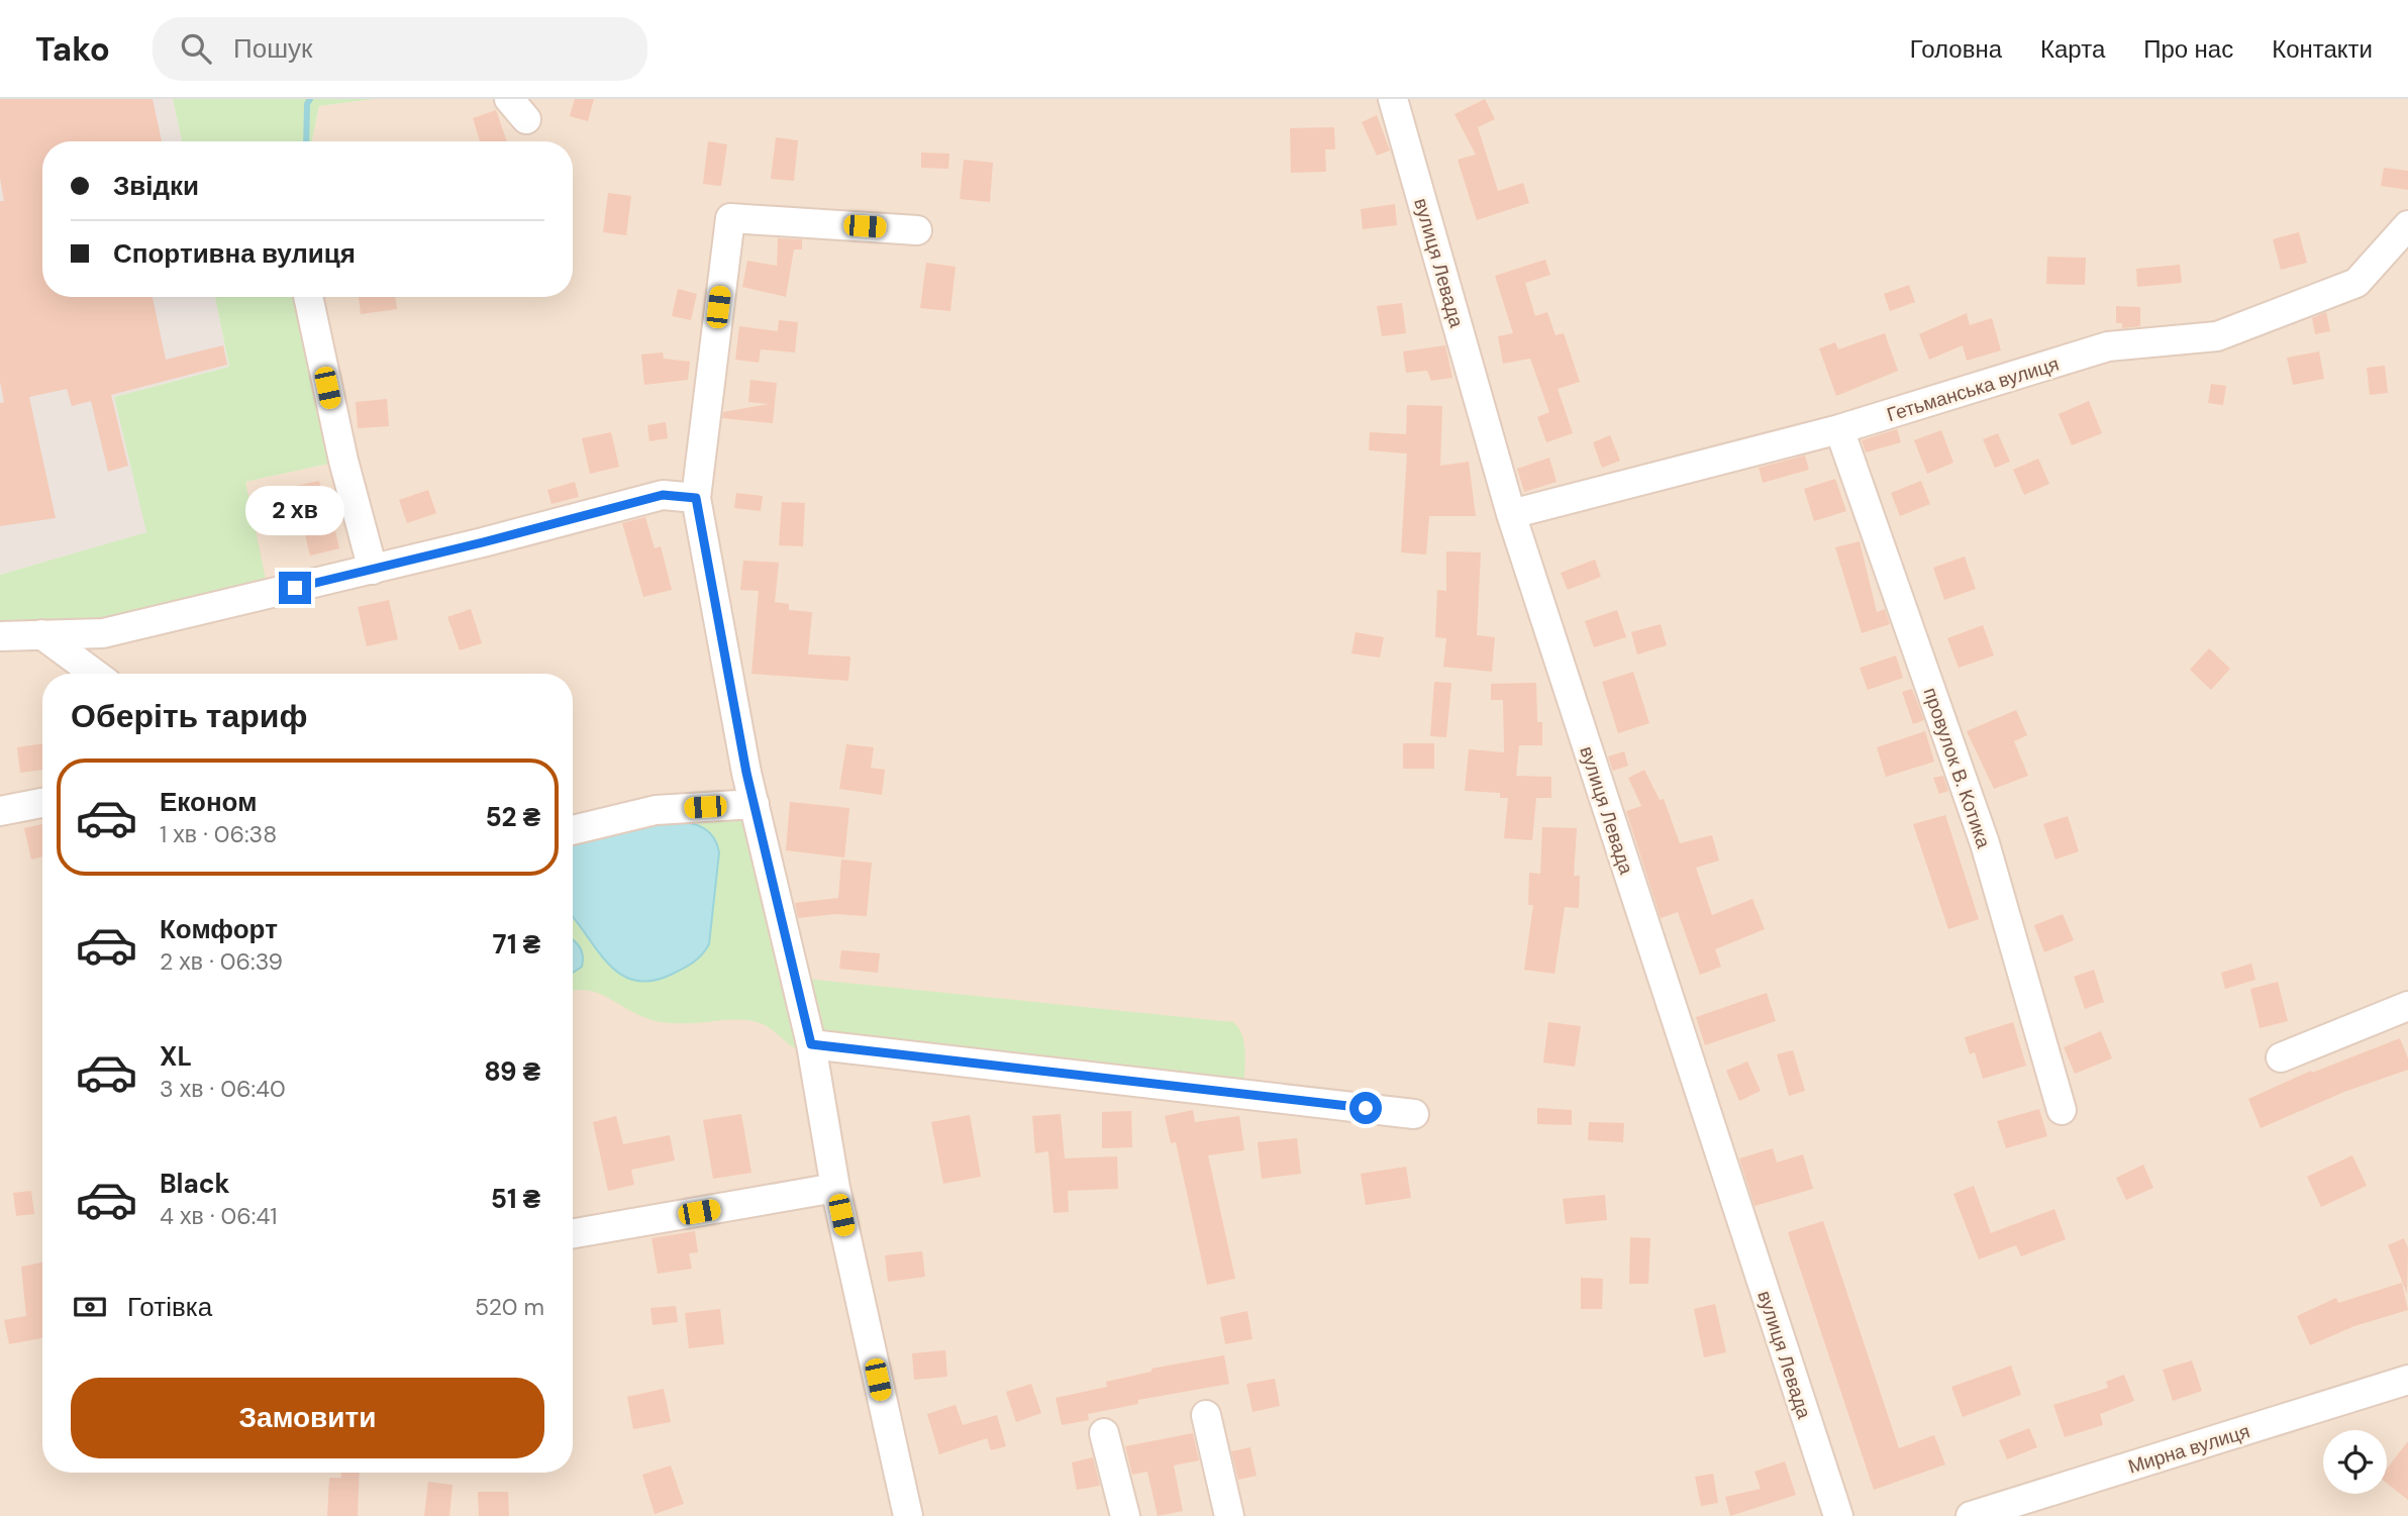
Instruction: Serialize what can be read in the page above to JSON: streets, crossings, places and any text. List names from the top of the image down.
{
  "streets": {
    "street": [
      "вулиця Левада",
      "Гетьманська вулиця",
      "провулок В. Котика",
      "Мирна вулиця"
    ]
  },
  "crossings": [
    ["вулиця Левада", "Гетьманська вулиця"],
    ["Гетьманська вулиця", "провулок В. Котика"]
  ],
  "page": {
    "header": "Tako",
    "search": "Пошук",
    "nav": [
      "Головна",
      "Карта",
      "Про нас",
      "Контакти"
    ],
    "banner": ["Звідки", "Спортивна вулиця"],
    "bubble": "2 хв",
    "heading": "Оберіть тариф",
    "list": [
      {
        "name": "Економ",
        "note": "1 хв · 06:38",
        "value": "52 ₴"
      },
      {
        "name": "Комфорт",
        "note": "2 хв · 06:39",
        "value": "71 ₴"
      },
      {
        "name": "XL",
        "note": "3 хв · 06:40",
        "value": "89 ₴"
      },
      {
        "name": "Black",
        "note": "4 хв · 06:41",
        "value": "51 ₴"
      }
    ],
    "pay": ["Готівка", "520 m"],
    "buttons": "Замовити"
  }
}
